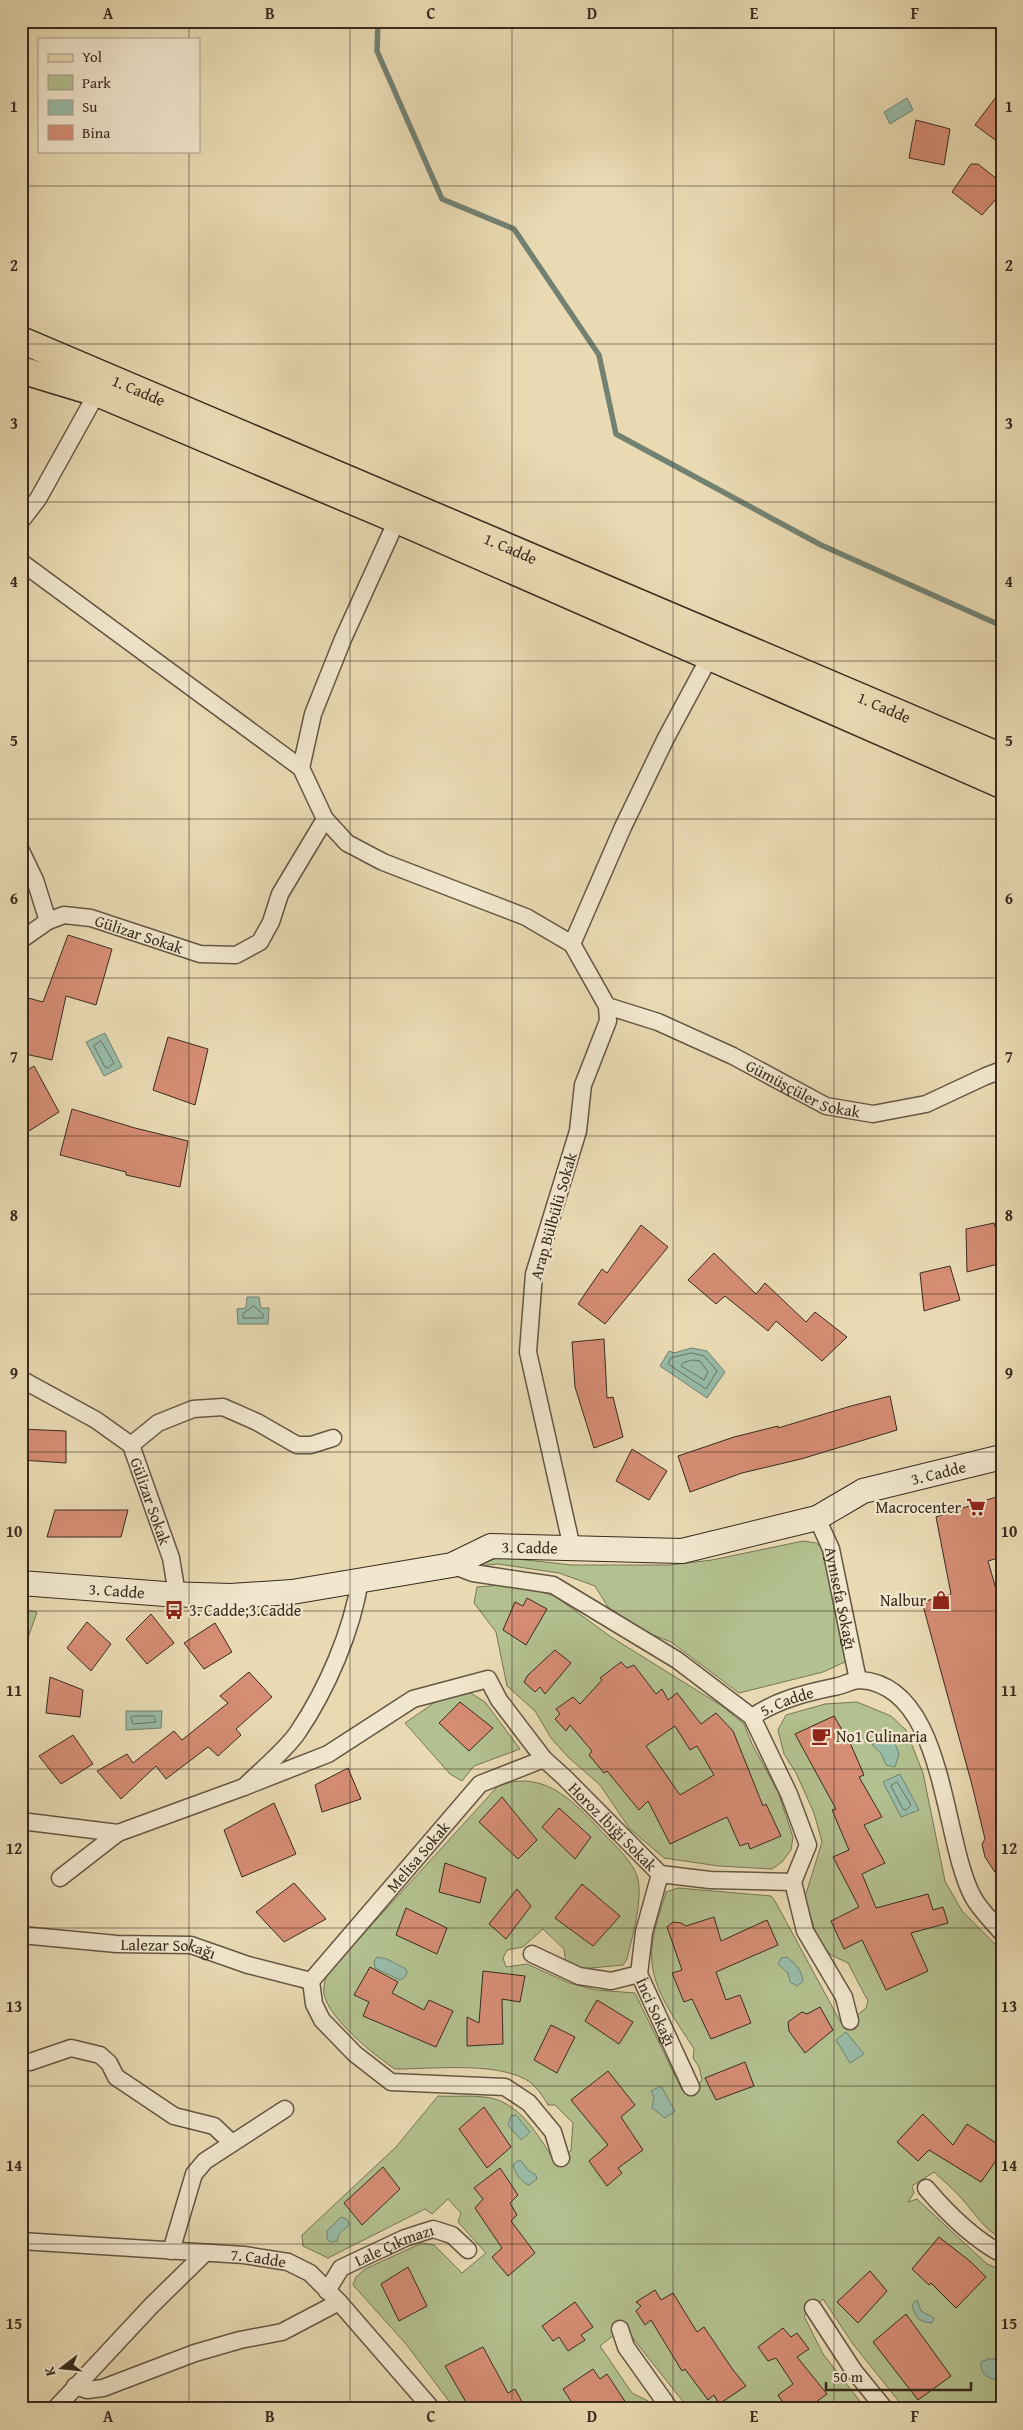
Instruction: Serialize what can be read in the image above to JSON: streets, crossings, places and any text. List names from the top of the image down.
{
  "streets": {
    "main road": ["1. Cadde", "3. Cadde"],
    "street": [
      "Gülizar Sokak",
      "Gümüşçüler Sokak",
      "Arap Bülbülü Sokak",
      "Aynısefa Sokağı",
      "5. Cadde",
      "Horoz İbiği Sokak",
      "Melisa Sokak",
      "Lalezar Sokağı",
      "İnci Sokağı",
      "Lale Çıkmazı",
      "7. Cadde"
    ]
  },
  "crossings": [
    ["Gülizar Sokak", "3. Cadde"],
    ["Gümüşçüler Sokak", "Arap Bülbülü Sokak"],
    ["Arap Bülbülü Sokak", "3. Cadde"],
    ["3. Cadde", "Aynısefa Sokağı"],
    ["3. Cadde", "5. Cadde"],
    ["Aynısefa Sokağı", "5. Cadde"],
    ["Horoz İbiği Sokak", "Melisa Sokak"],
    ["Horoz İbiği Sokak", "İnci Sokağı"],
    ["Melisa Sokak", "Lalezar Sokağı"],
    ["Lale Çıkmazı", "7. Cadde"]
  ],
  "places": {
    "supermarket": ["Macrocenter"],
    "shop": ["Nalbur"],
    "bus stop": ["3. Cadde;3.Cadde"],
    "cafe": ["No1 Culinaria"]
  },
  "legend": [
    "Yol",
    "Park",
    "Su",
    "Bina"
  ],
  "scale_bar": "50 m",
  "north": "left",
  "grid": {
    "columns": [
      "A",
      "B",
      "C",
      "D",
      "E",
      "F"
    ],
    "rows": [
      "1",
      "2",
      "3",
      "4",
      "5",
      "6",
      "7",
      "8",
      "9",
      "10",
      "11",
      "12",
      "13",
      "14",
      "15"
    ]
  }
}
